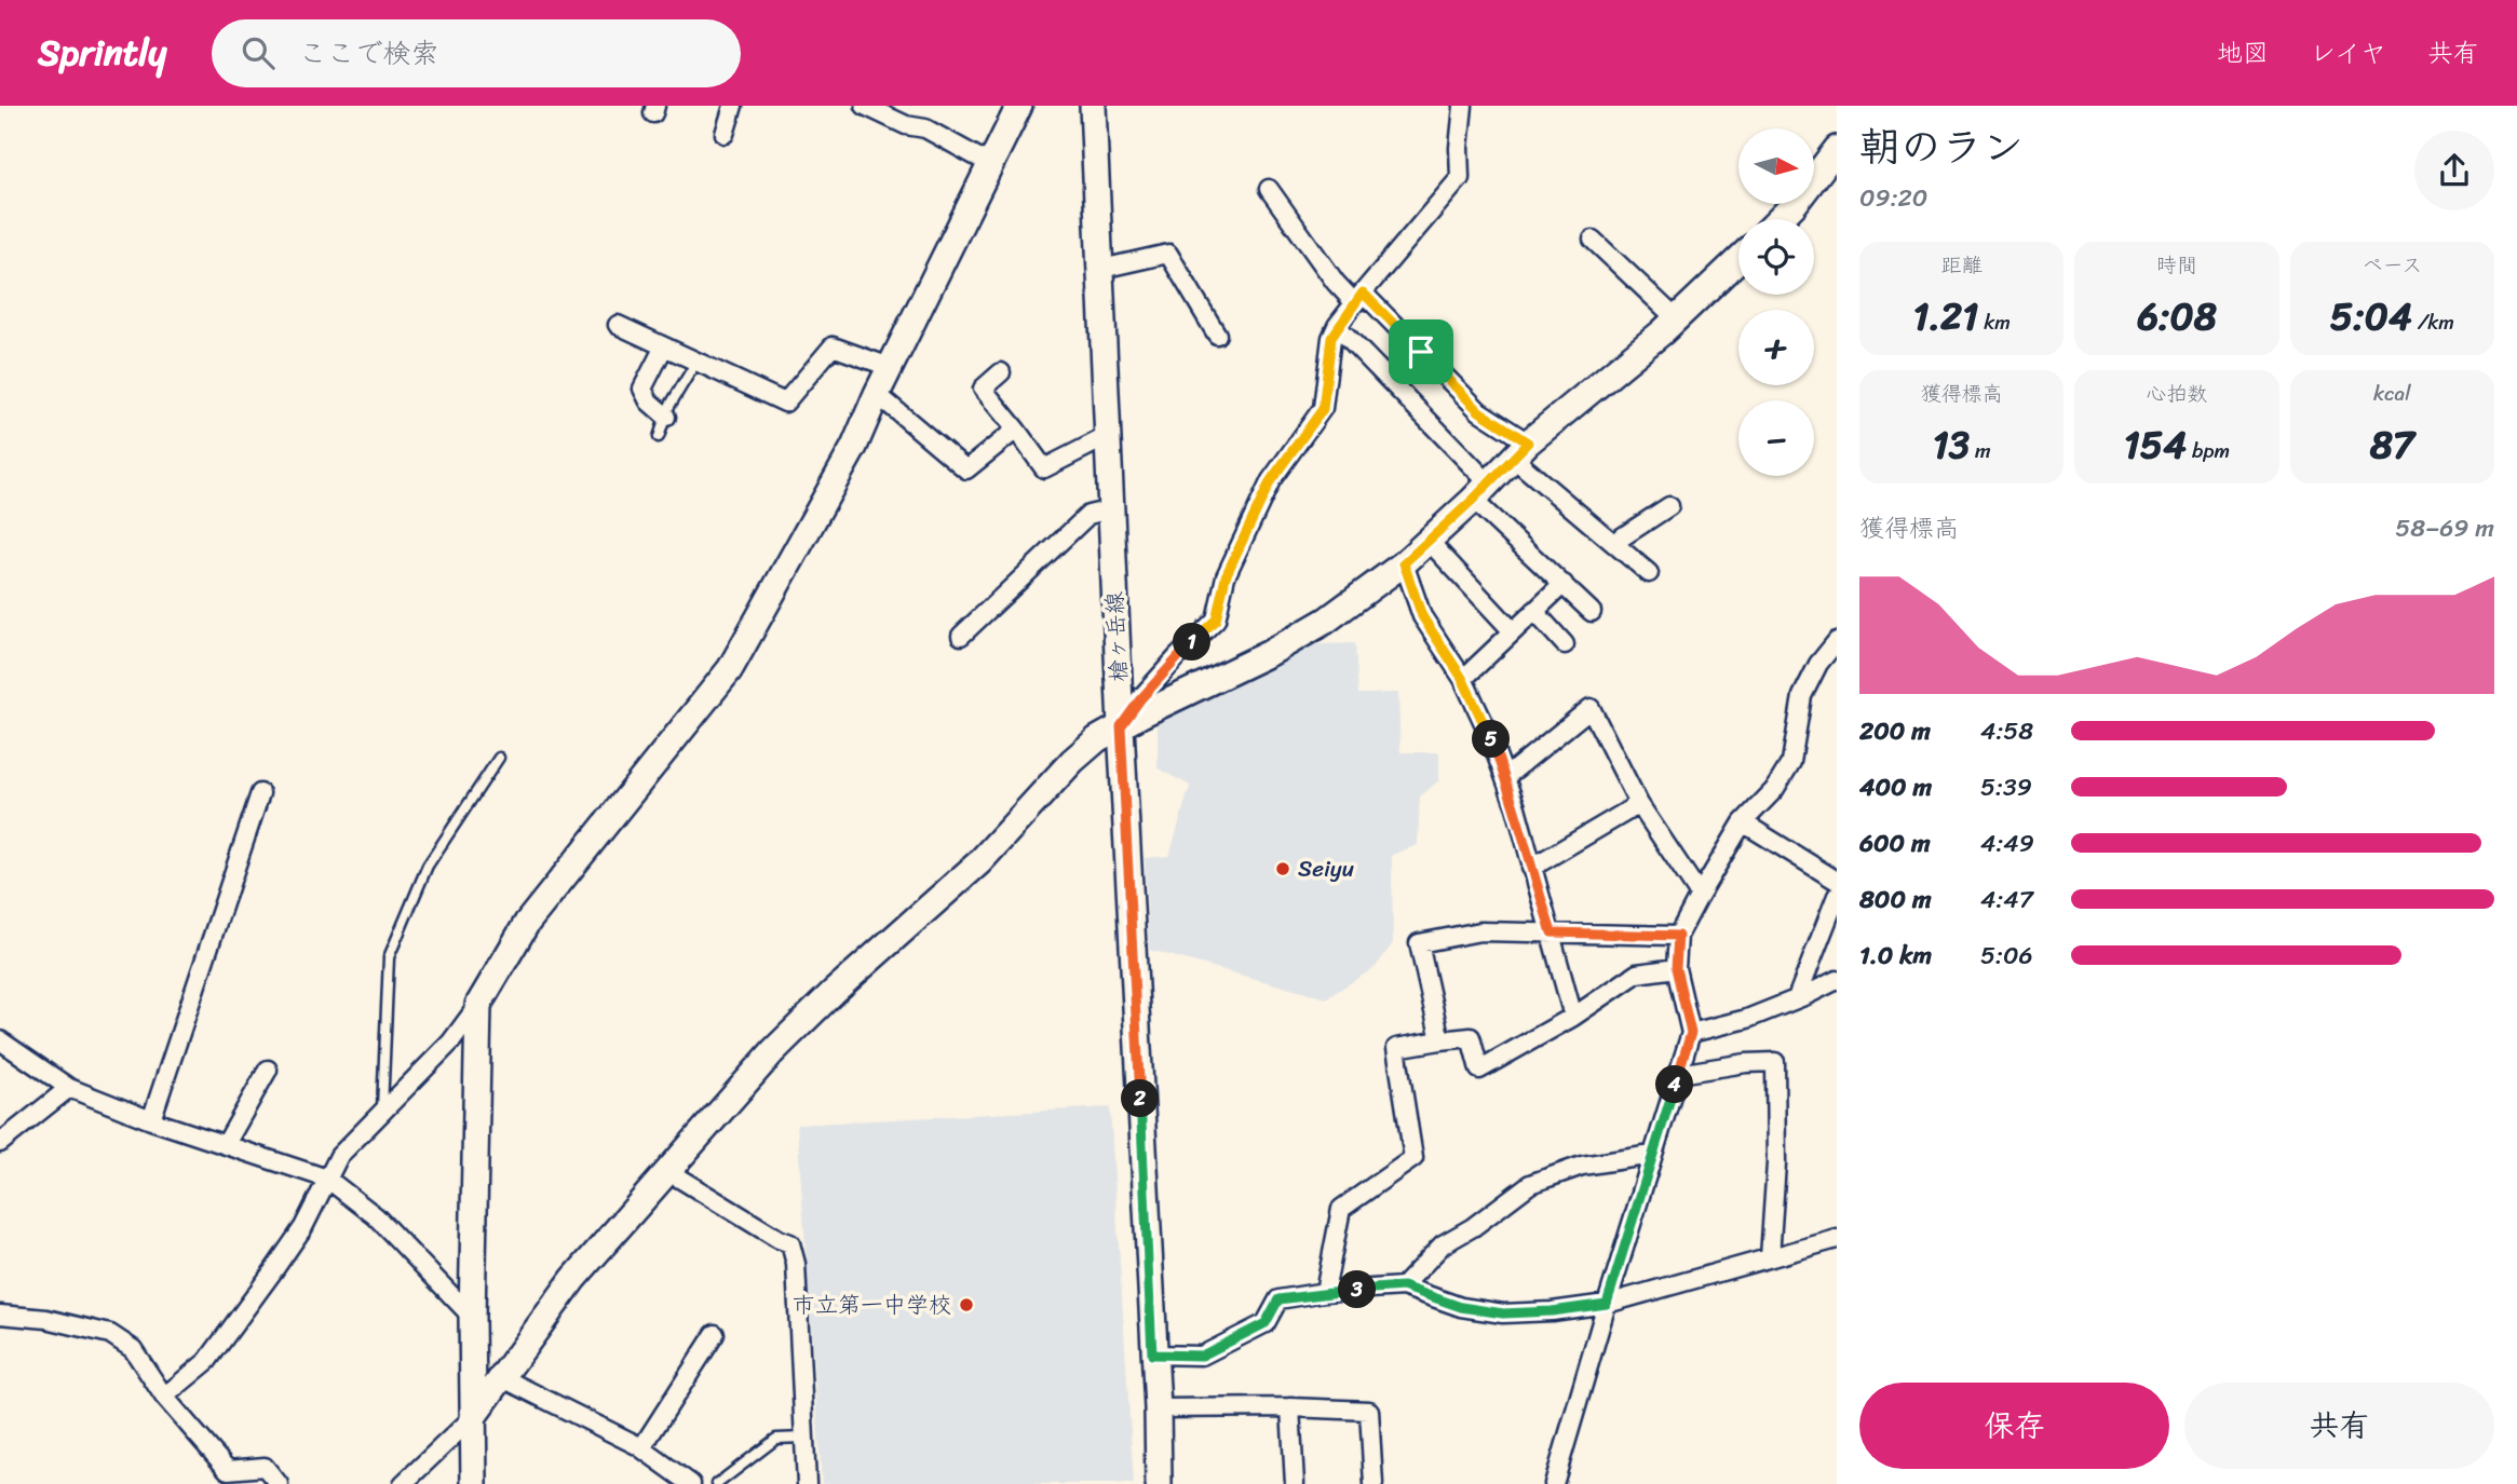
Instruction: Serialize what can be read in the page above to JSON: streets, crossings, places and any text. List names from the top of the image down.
{
  "streets": {
    "street": ["槍ヶ岳線"]
  },
  "places": ["Seiyu", "市立第一中学校"],
  "north": "right",
  "page": {
    "header": "Sprintly",
    "search": "ここで検索",
    "nav": ["地図", "レイヤ", "共有"],
    "heading": ["朝のラン", "09:20"],
    "map_buttons": ["+", "−"],
    "stats": [
      ["距離", "1.21 km"],
      ["時間", "6:08"],
      ["ペース", "5:04 /km"],
      ["獲得標高", "13 m"],
      ["心拍数", "154 bpm"],
      ["kcal", "87"]
    ],
    "chart": ["獲得標高", "58–69 m"],
    "pins": [
      "1",
      "5",
      "4",
      "2",
      "3"
    ],
    "list": [
      {
        "name": "200 m",
        "note": "4:58"
      },
      {
        "name": "400 m",
        "note": "5:39"
      },
      {
        "name": "600 m",
        "note": "4:49"
      },
      {
        "name": "800 m",
        "note": "4:47"
      },
      {
        "name": "1.0 km",
        "note": "5:06"
      }
    ],
    "buttons": ["保存", "共有"]
  }
}
